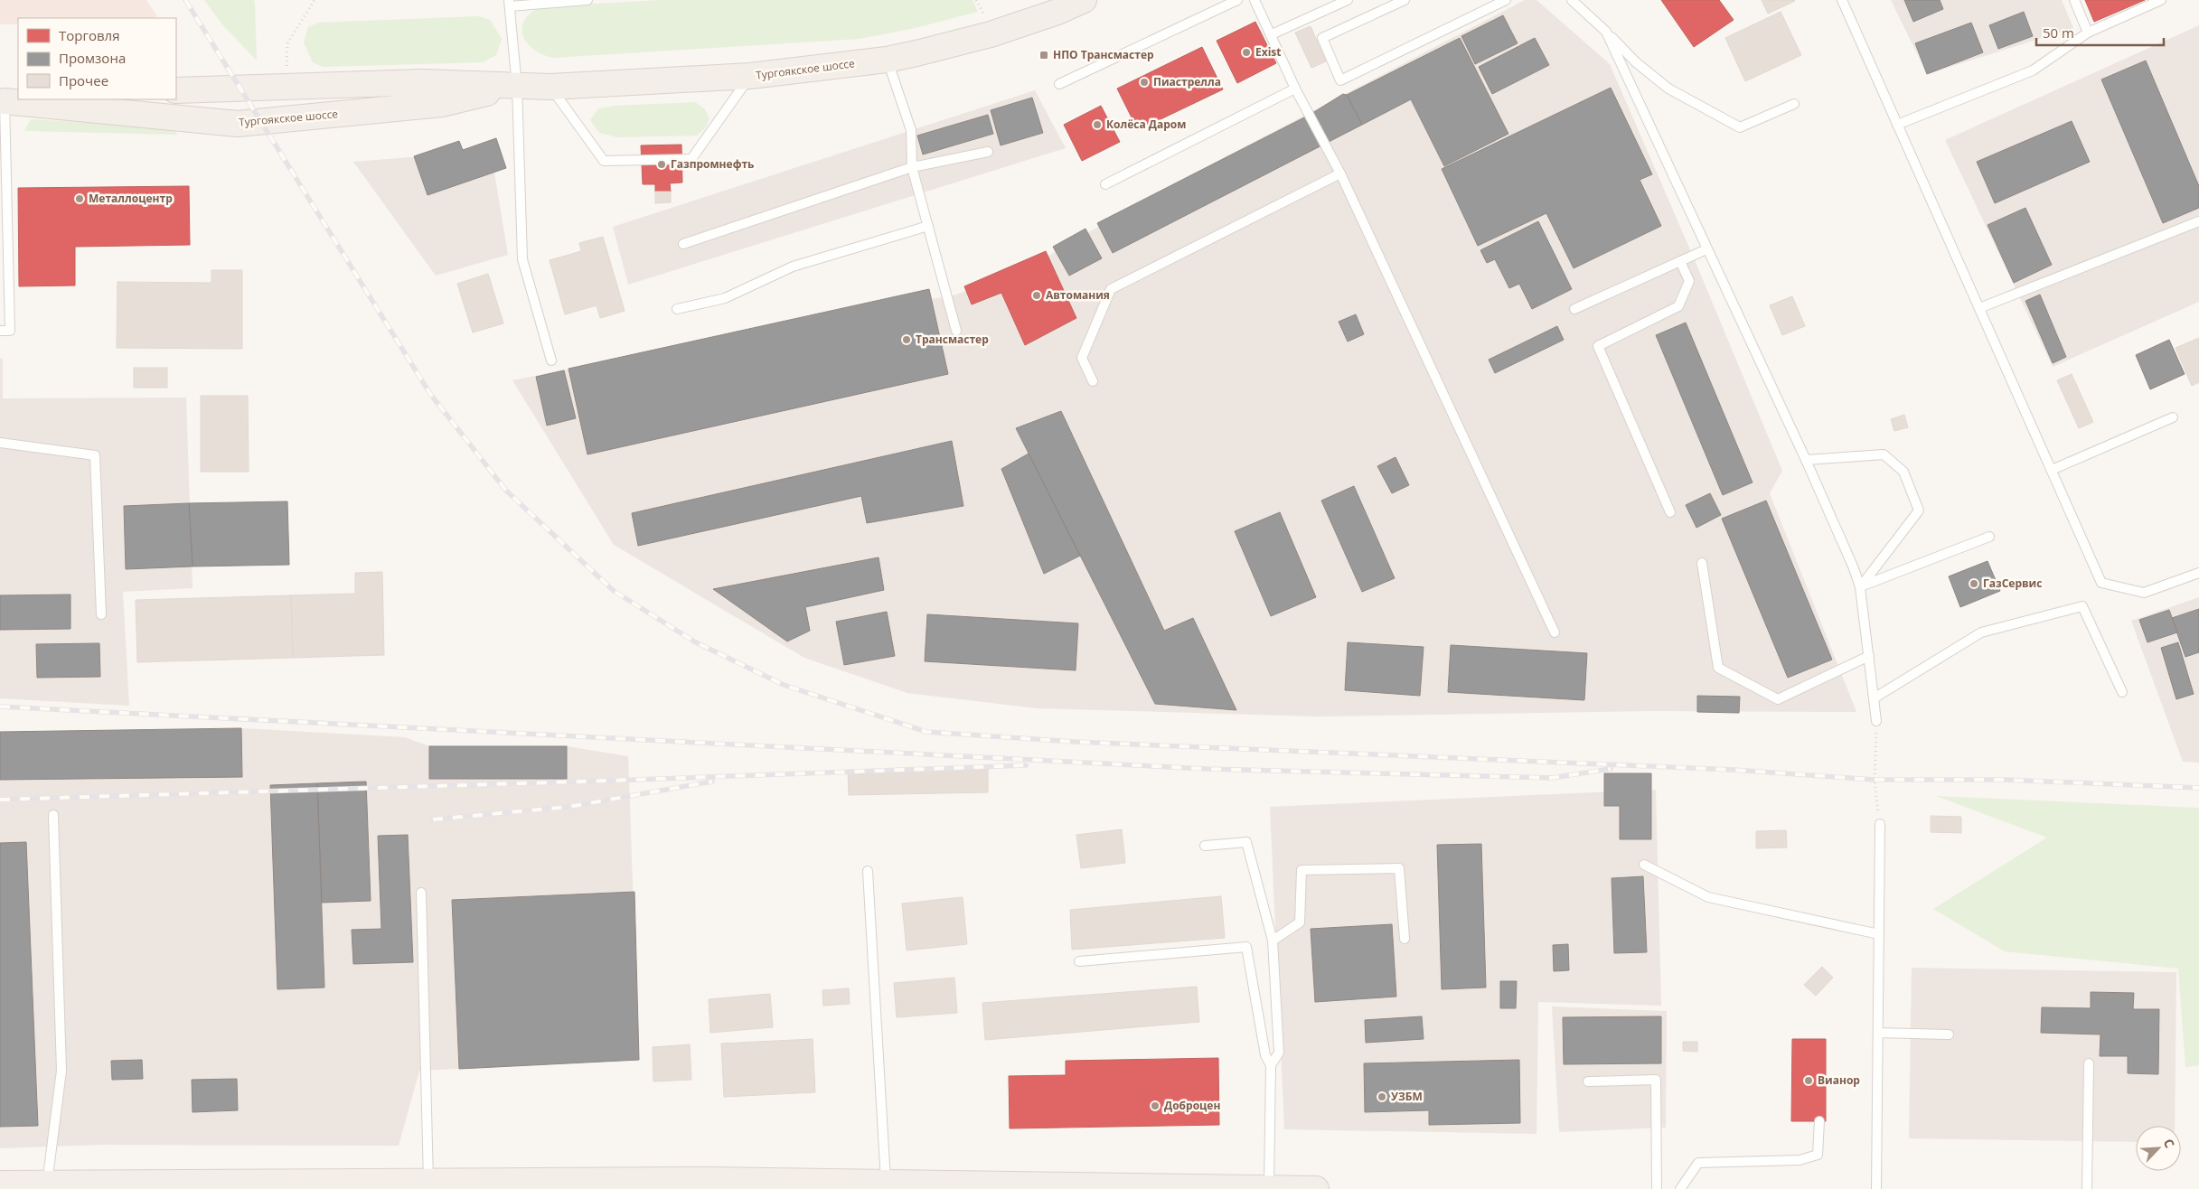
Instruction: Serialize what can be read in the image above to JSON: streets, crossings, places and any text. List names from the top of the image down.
{
  "streets": {
    "main road": ["Тургоякское шоссе"]
  },
  "places": {
    "other": [
      "Exist",
      "Пиастрелла",
      "Колёса Даром",
      "Газпромнефть",
      "Металлоцентр",
      "Автомания",
      "Трансмастер",
      "ГазСервис",
      "Вианор",
      "УЗБМ",
      "Доброцен"
    ],
    "transit": ["НПО Трансмастер"]
  },
  "legend": ["Торговля", "Промзона", "Прочее"],
  "scale_bar": "50 m",
  "north": "top right"
}
